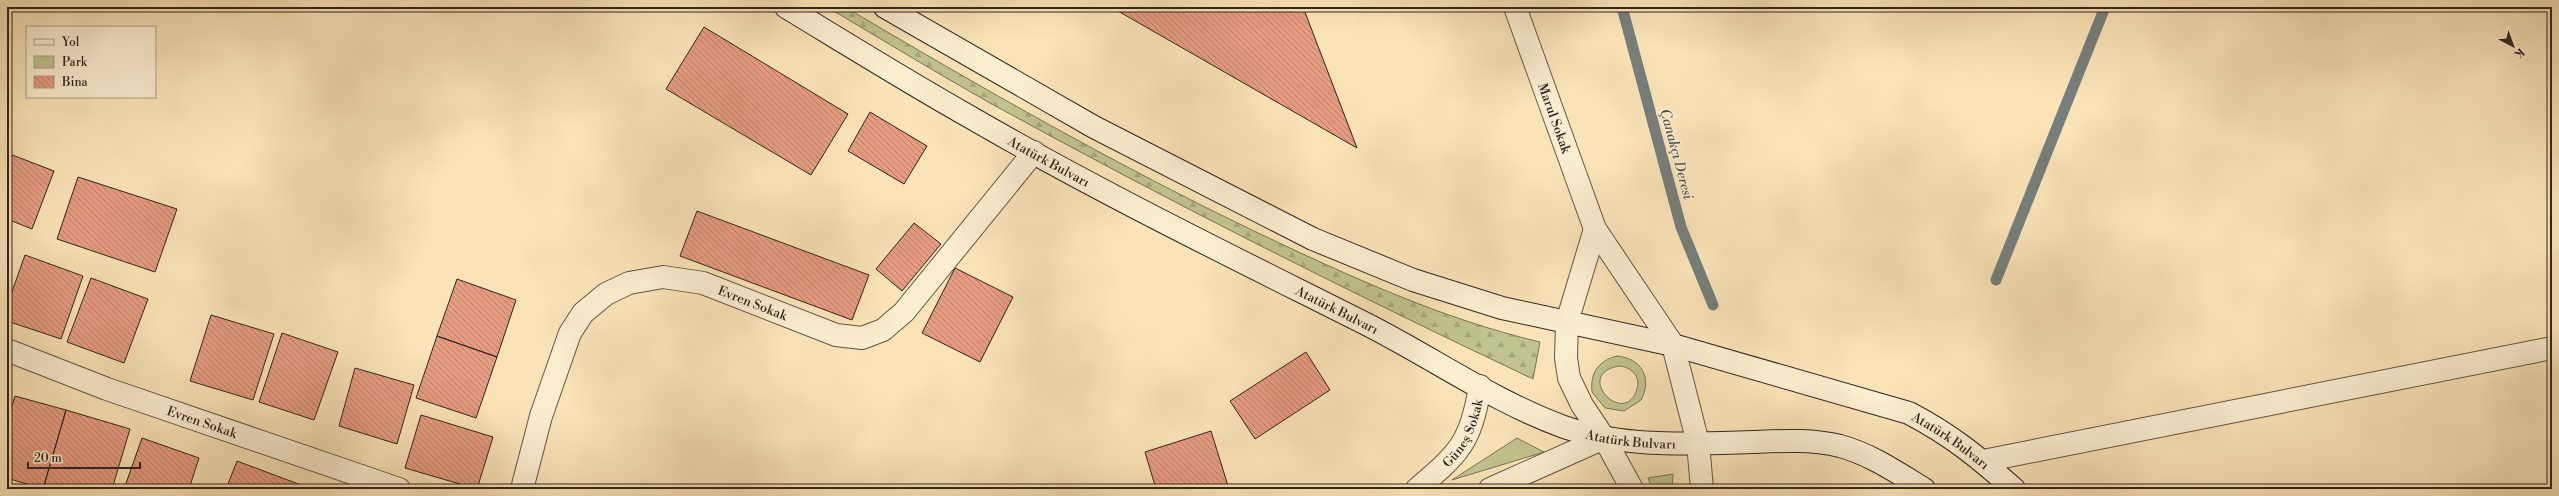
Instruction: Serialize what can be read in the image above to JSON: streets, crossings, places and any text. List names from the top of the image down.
{
  "streets": {
    "street": [
      "Marul Sokak",
      "Atatürk Bulvarı",
      "Evren Sokak",
      "Güneş Sokak"
    ]
  },
  "crossings": [
    ["Marul Sokak", "Atatürk Bulvarı"],
    ["Atatürk Bulvarı", "Evren Sokak"],
    ["Atatürk Bulvarı", "Güneş Sokak"]
  ],
  "water": ["Çanakçı Deresi"],
  "legend": ["Yol", "Park", "Bina"],
  "scale_bar": "20 m",
  "north": "bottom right"
}
